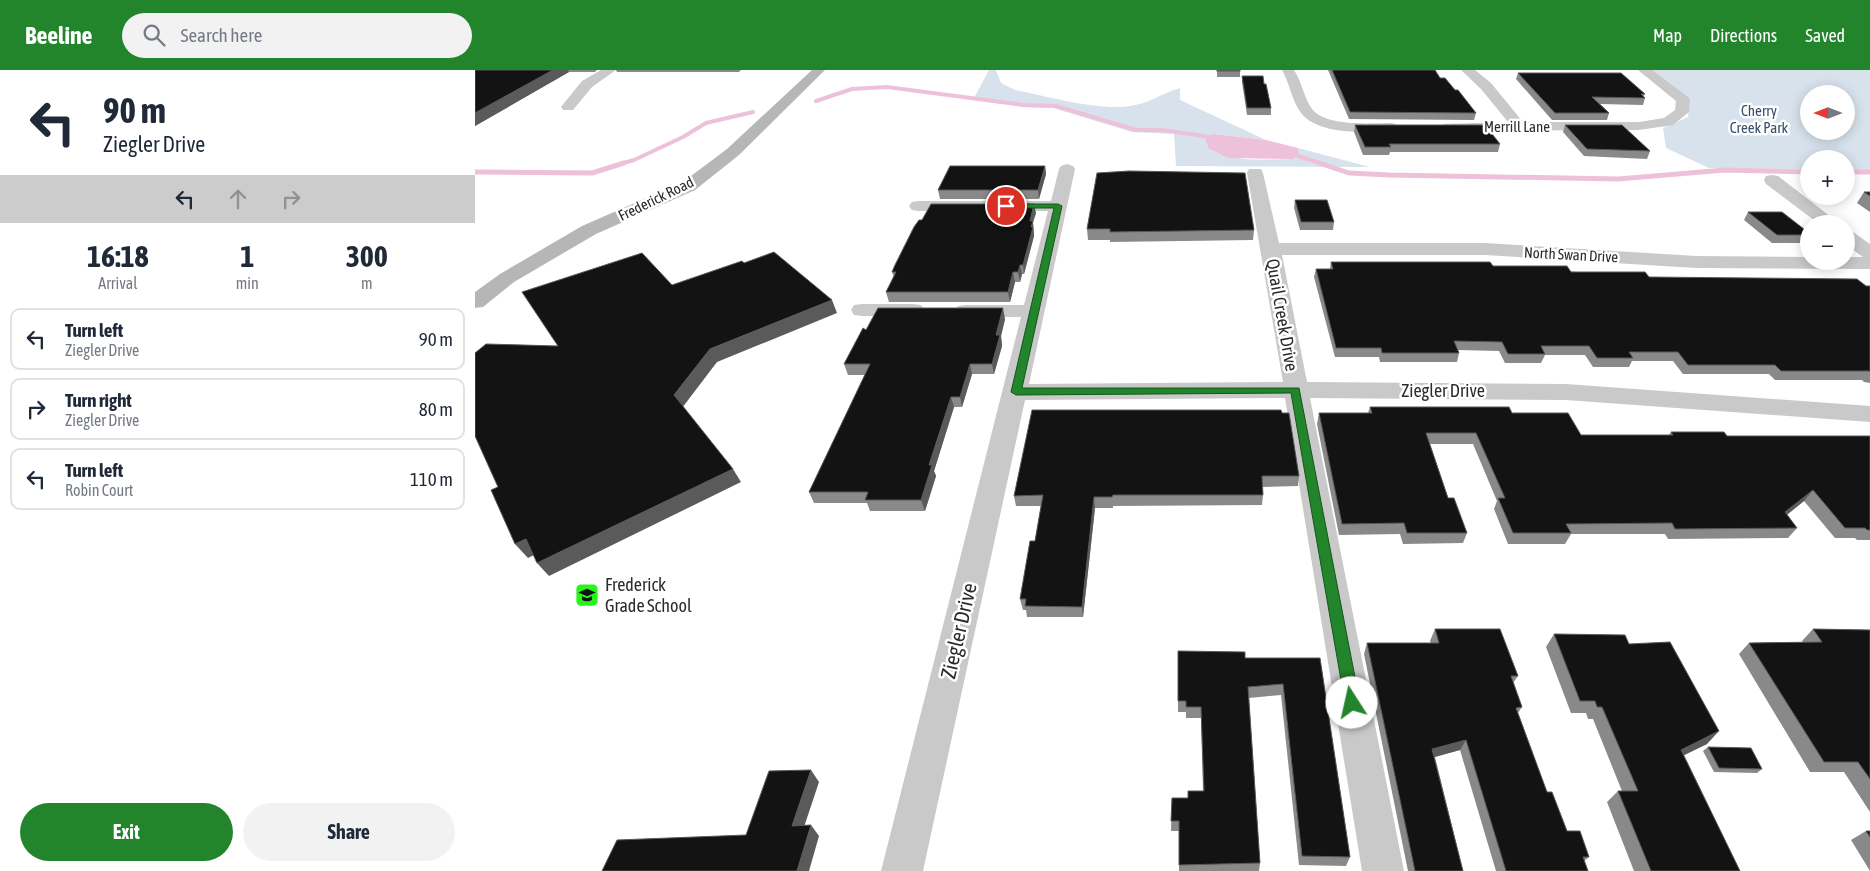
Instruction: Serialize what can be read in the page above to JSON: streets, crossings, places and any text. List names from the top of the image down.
{
  "streets": {
    "street": [
      "Merrill Lane",
      "Frederick Road",
      "North Swan Drive",
      "Quail Creek Drive",
      "Ziegler Drive"
    ]
  },
  "crossings": [
    ["North Swan Drive", "Quail Creek Drive"],
    ["Quail Creek Drive", "Ziegler Drive"]
  ],
  "parks": ["Cherry Creek Park"],
  "places": {
    "school or university": ["Frederick Grade School"]
  },
  "north": "left",
  "page": {
    "header": "Beeline",
    "search": "Search here",
    "nav": ["Map", "Directions", "Saved"],
    "turn": ["90 m", "Ziegler Drive"],
    "map_buttons": ["+", "−"],
    "eta": [
      "16:18",
      "Arrival",
      "1",
      "min",
      "300",
      "m"
    ],
    "list": [
      {
        "name": "Turn left",
        "note": "Ziegler Drive",
        "value": "90 m"
      },
      {
        "name": "Turn right",
        "note": "Ziegler Drive",
        "value": "80 m"
      },
      {
        "name": "Turn left",
        "note": "Robin Court",
        "value": "110 m"
      }
    ],
    "buttons": ["Exit", "Share"]
  }
}
